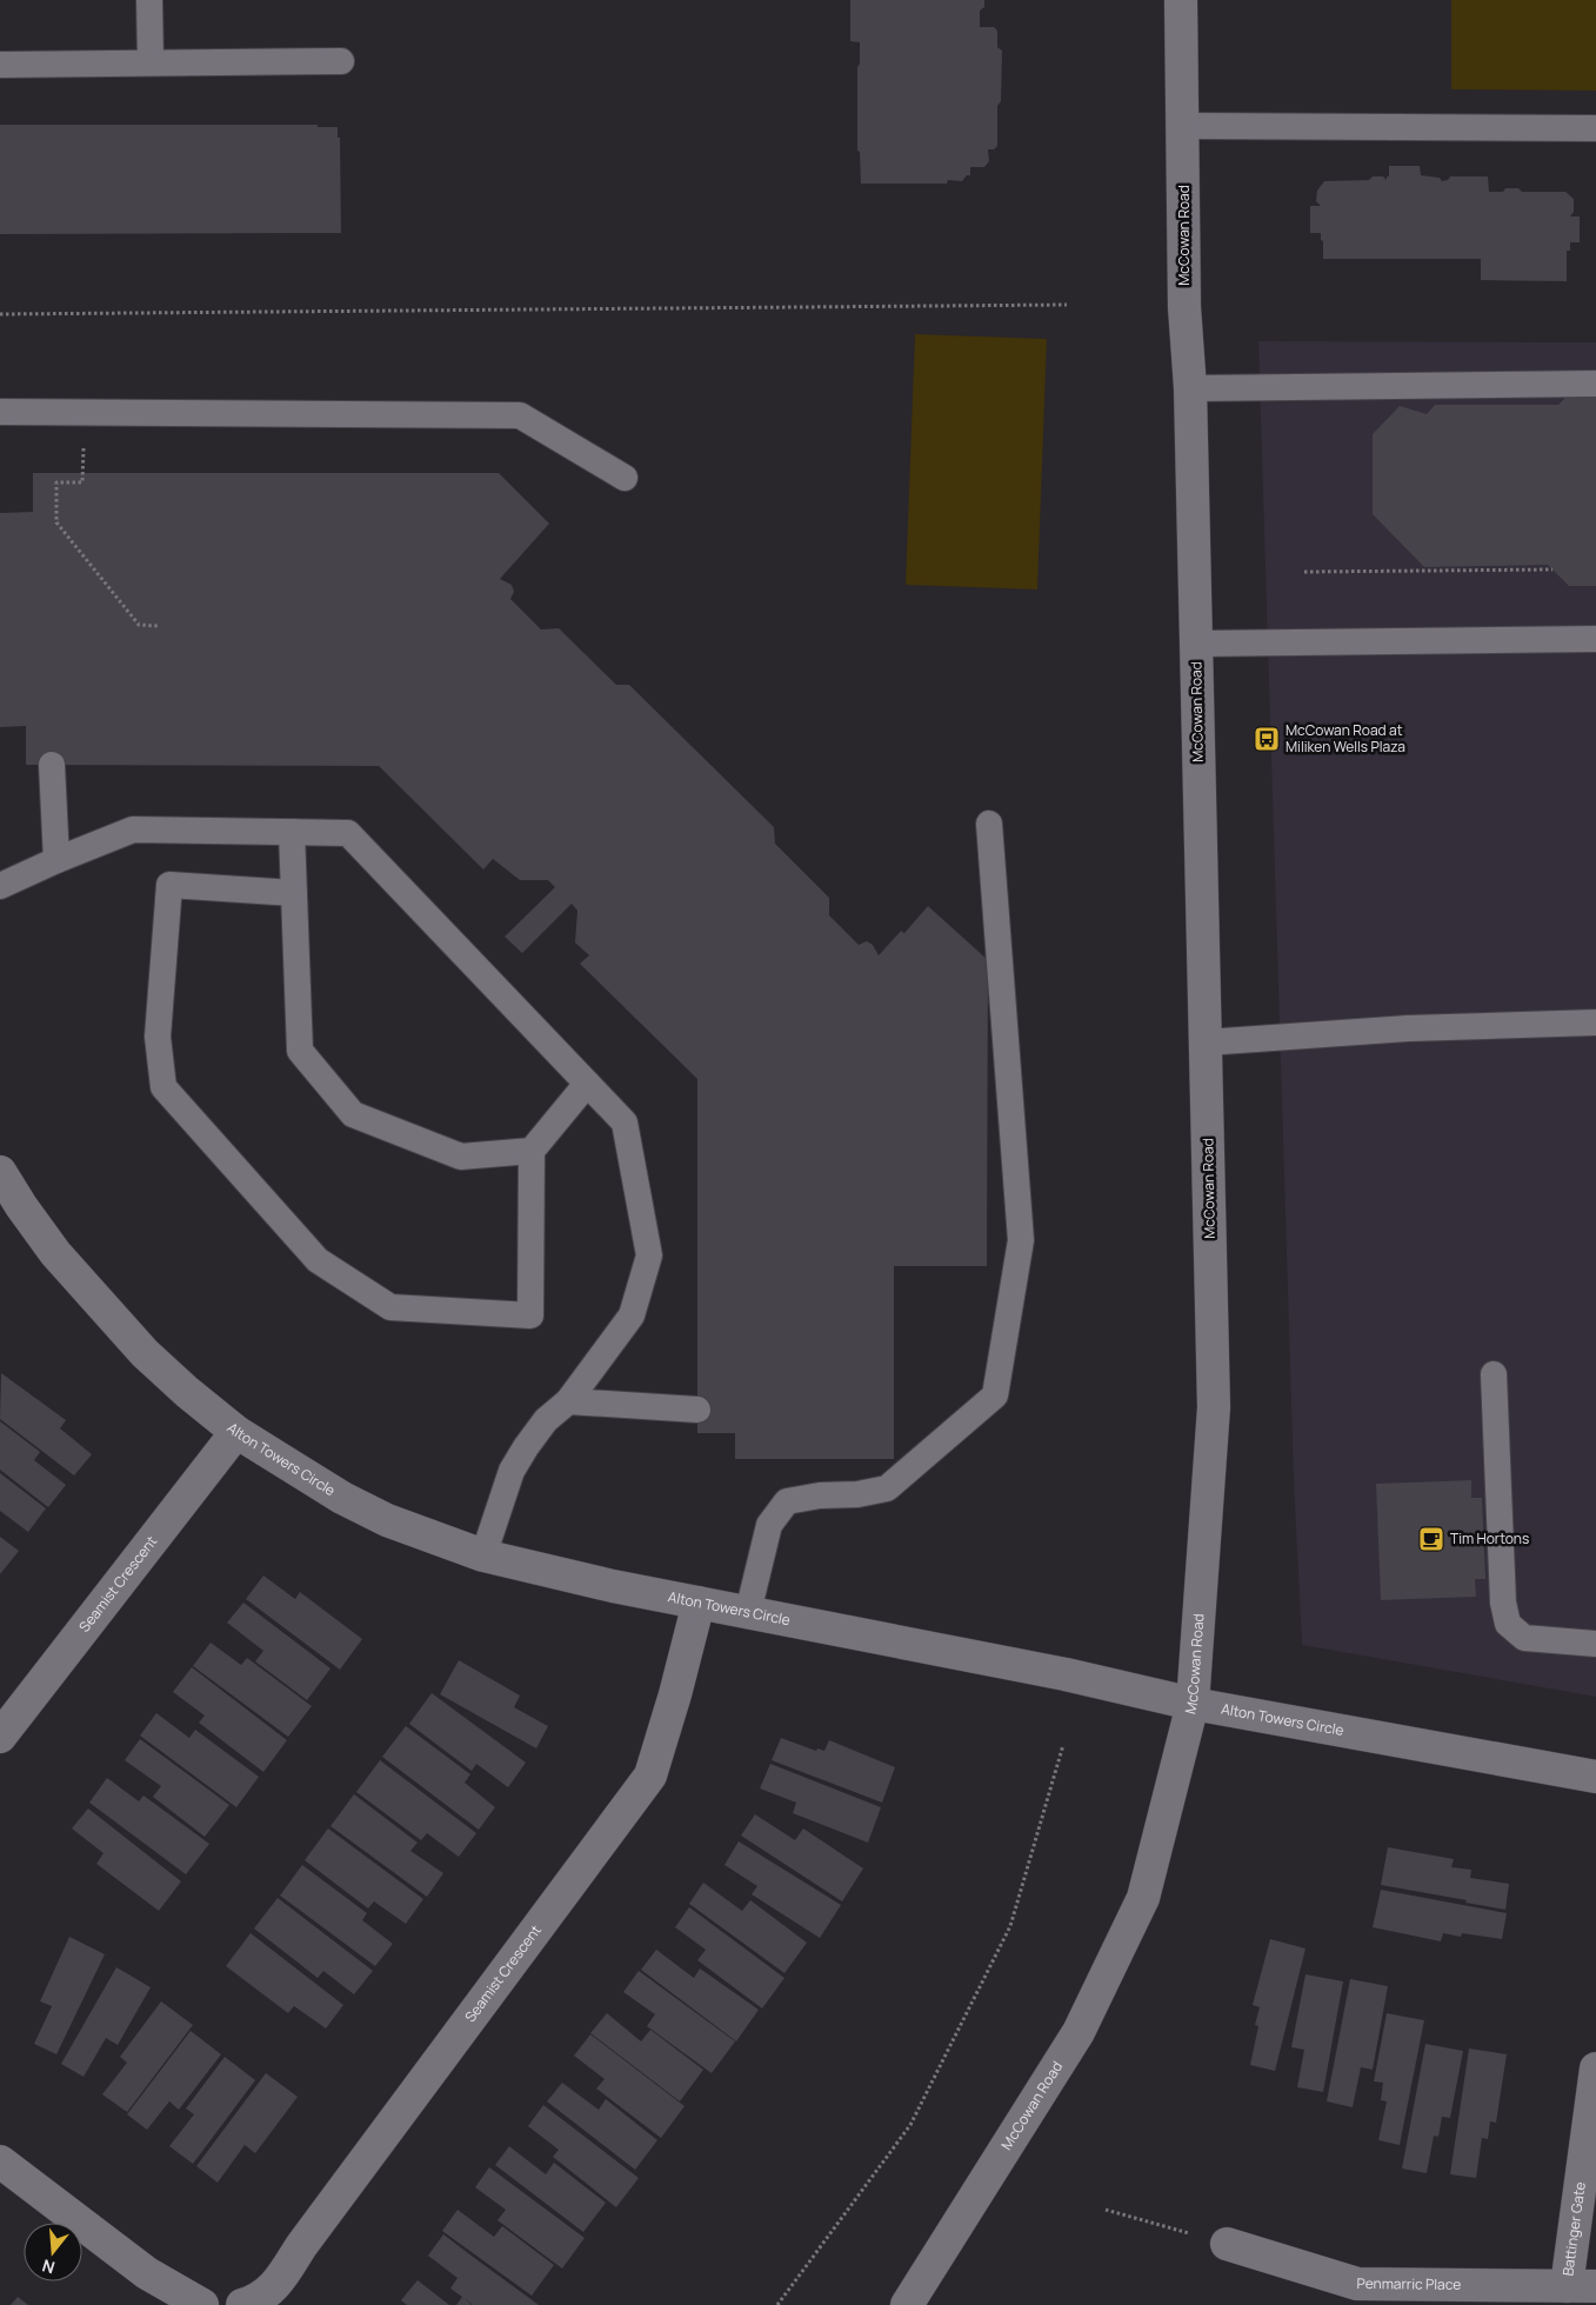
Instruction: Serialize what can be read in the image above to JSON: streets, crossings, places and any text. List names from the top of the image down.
{
  "streets": {
    "street": [
      "McCowan Road",
      "Alton Towers Circle",
      "Seamist Crescent",
      "Battinger Gate",
      "Penmarric Place"
    ]
  },
  "crossings": [
    ["McCowan Road", "Alton Towers Circle"],
    ["Alton Towers Circle", "Seamist Crescent"],
    ["Battinger Gate", "Penmarric Place"]
  ],
  "places": {
    "bus stop": ["McCowan Road at Miliken Wells Plaza"],
    "cafe": ["Tim Hortons"]
  },
  "north": "bottom"
}
